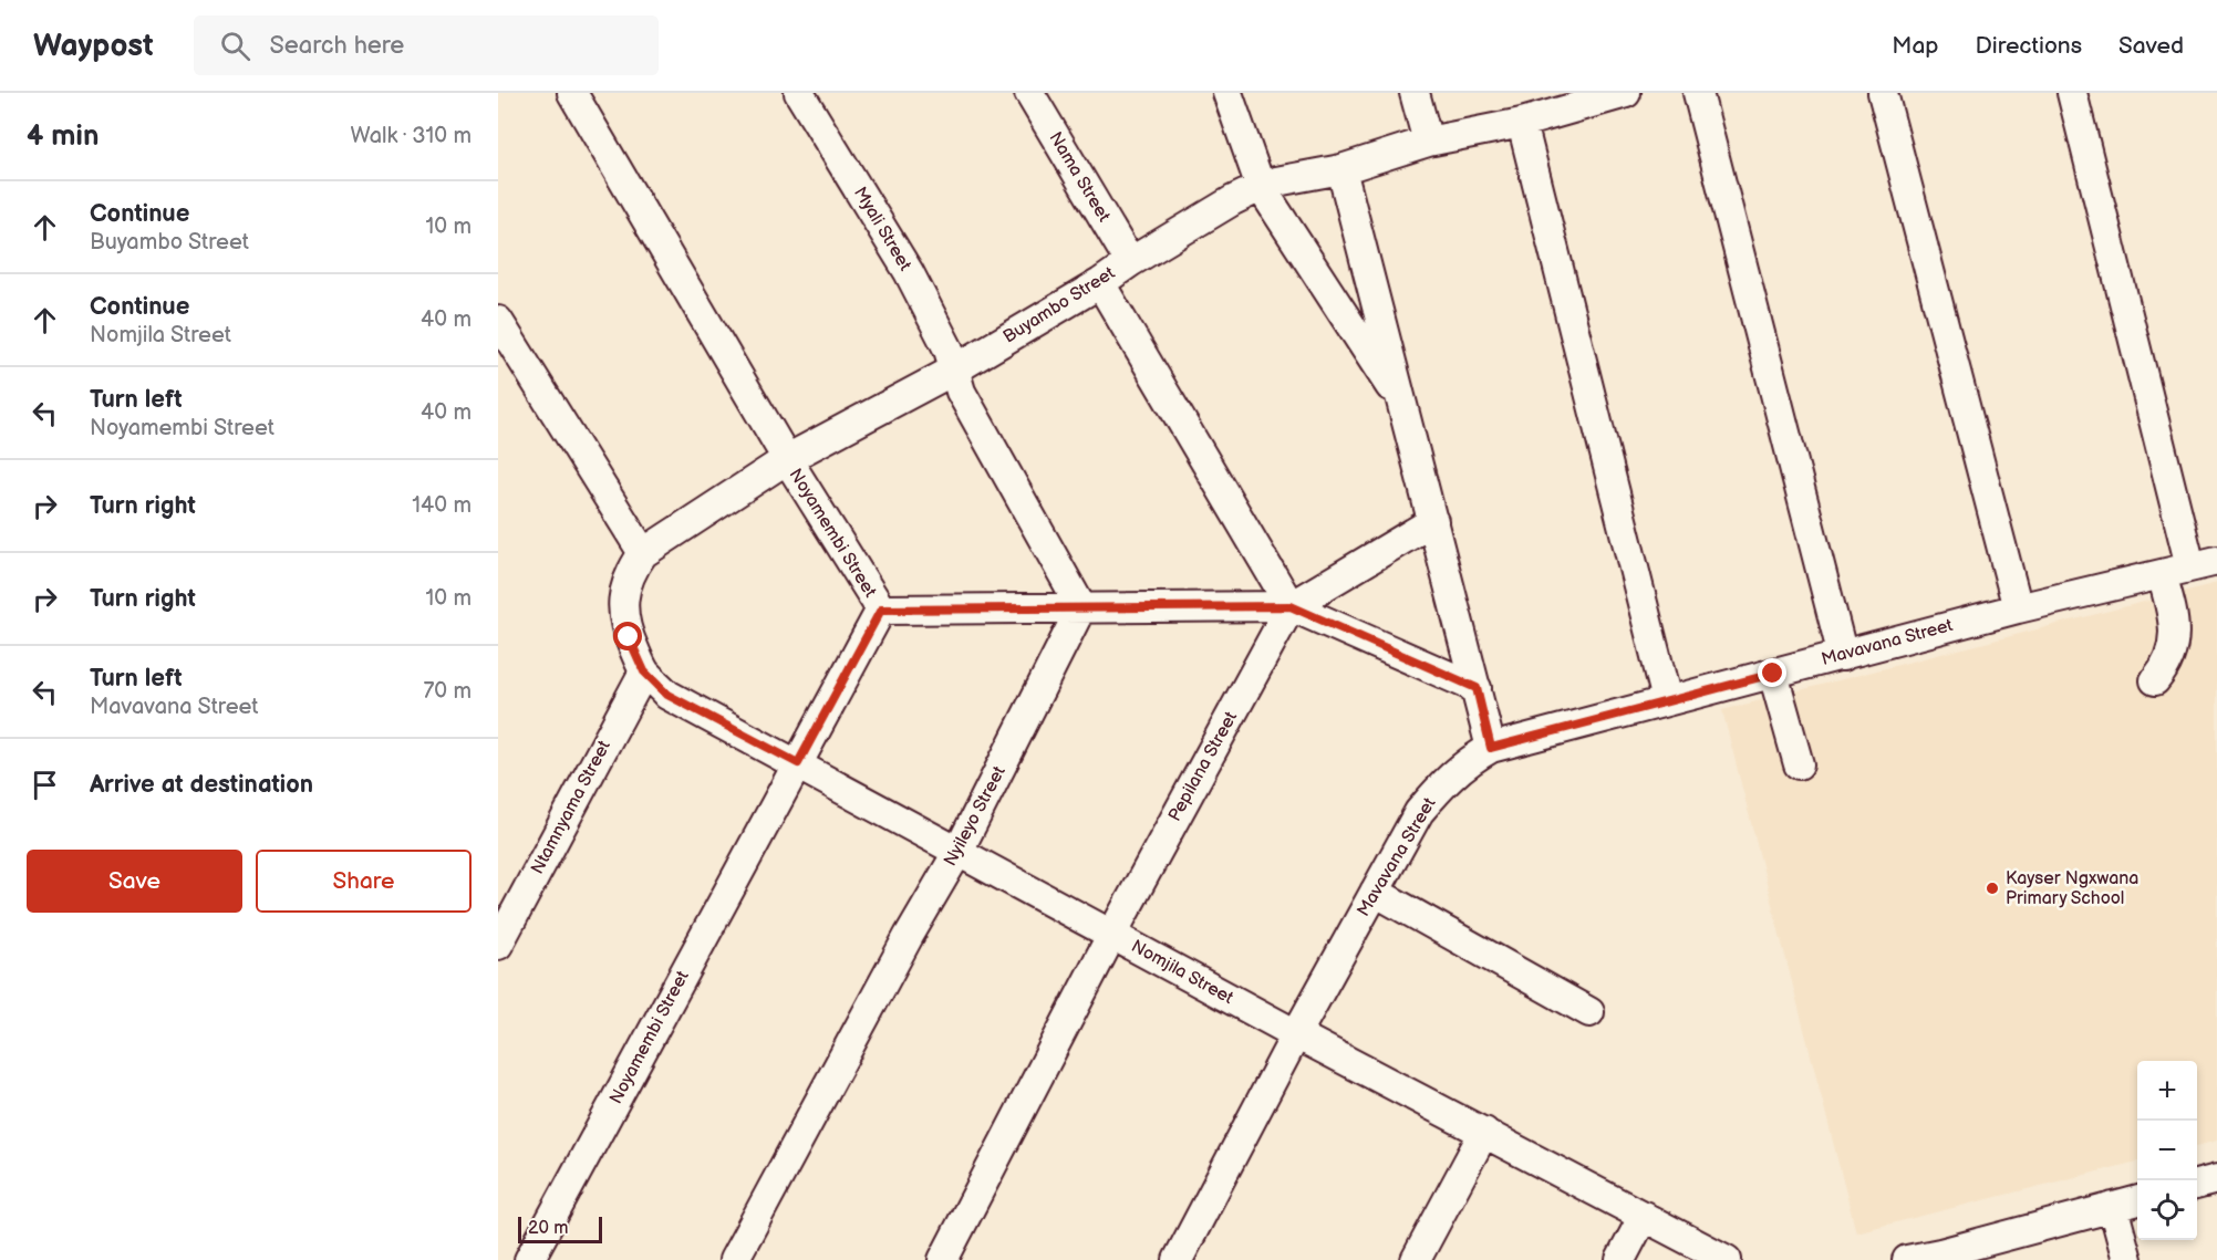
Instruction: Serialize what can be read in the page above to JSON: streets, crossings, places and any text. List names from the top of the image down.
{
  "streets": {
    "street": [
      "Nama Street",
      "Myali Street",
      "Buyambo Street",
      "Noyamembi Street",
      "Mavavana Street",
      "Pepilana Street",
      "Ntamnyama Street",
      "Nyileyo Street",
      "Nomjila Street"
    ]
  },
  "crossings": [
    ["Nama Street", "Buyambo Street"],
    ["Myali Street", "Buyambo Street"],
    ["Buyambo Street", "Noyamembi Street"],
    ["Buyambo Street", "Ntamnyama Street"],
    ["Buyambo Street", "Nomjila Street"],
    ["Noyamembi Street", "Nomjila Street"],
    ["Mavavana Street", "Nomjila Street"],
    ["Pepilana Street", "Nomjila Street"],
    ["Ntamnyama Street", "Nomjila Street"],
    ["Nyileyo Street", "Nomjila Street"]
  ],
  "places": ["Kayser Ngxwana Primary School"],
  "scale_bar": "20 m",
  "page": {
    "header": "Waypost",
    "search": "Search here",
    "nav": ["Map", "Directions", "Saved"],
    "heading": ["4 min", "Walk · 310 m"],
    "list": [
      ["Continue", "Buyambo Street", "10 m"],
      ["Continue", "Nomjila Street", "40 m"],
      ["Turn left", "Noyamembi Street", "40 m"],
      ["Turn right", "140 m"],
      ["Turn right", "10 m"],
      ["Turn left", "Mavavana Street", "70 m"],
      "Arrive at destination"
    ],
    "buttons": ["Save", "Share"],
    "map_buttons": ["+", "−"],
    "scale": "20 m"
  }
}
